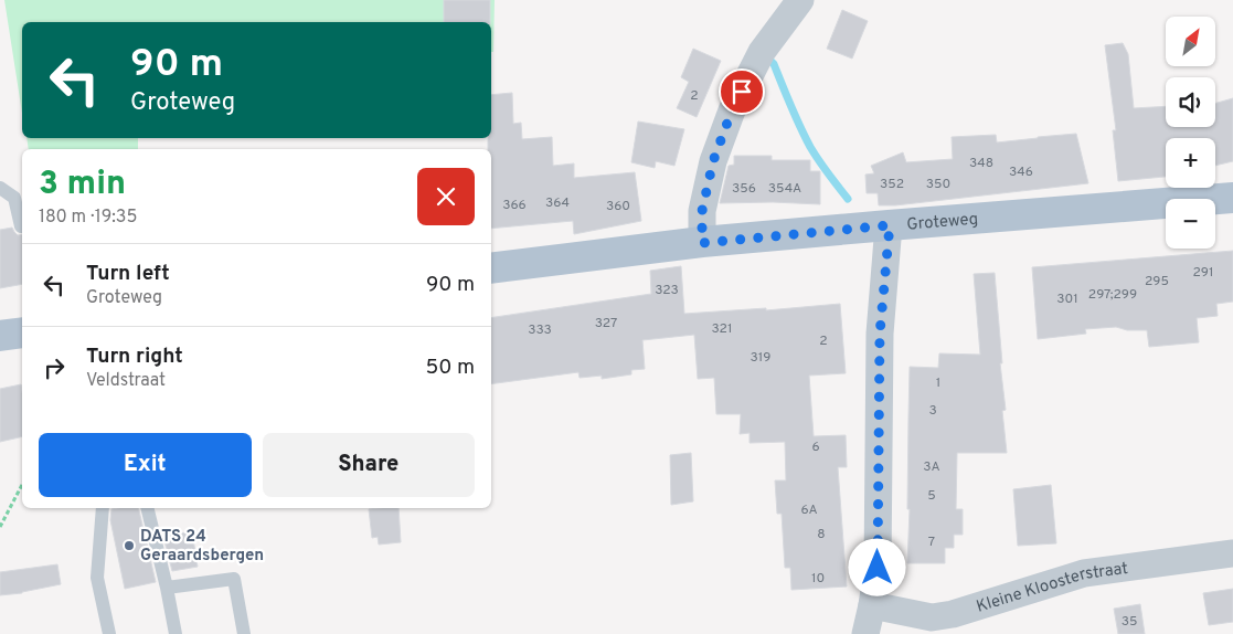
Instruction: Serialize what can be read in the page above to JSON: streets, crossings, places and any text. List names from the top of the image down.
{
  "streets": {
    "main road": ["Groteweg"],
    "street": ["Kleine Kloosterstraat"]
  },
  "places": ["DATS 24 Geraardsbergen"],
  "house_numbers": [
    "2",
    "348",
    "346",
    "352",
    "350",
    "356",
    "354A",
    "364",
    "366",
    "360",
    "291",
    "295",
    "323",
    "297;299",
    "301",
    "327",
    "321",
    "333",
    "2",
    "319",
    "1",
    "3",
    "6",
    "3A",
    "5",
    "6A",
    "8",
    "7",
    "10",
    "35"
  ],
  "north": "top right",
  "page": {
    "map_buttons": ["+", "−"],
    "turn": ["90 m", "Groteweg"],
    "heading": ["3 min", "180 m · 19:35"],
    "list": [
      {
        "name": "Turn left",
        "note": "Groteweg",
        "value": "90 m"
      },
      {
        "name": "Turn right",
        "note": "Veldstraat",
        "value": "50 m"
      }
    ],
    "buttons": ["Exit", "Share"]
  }
}
